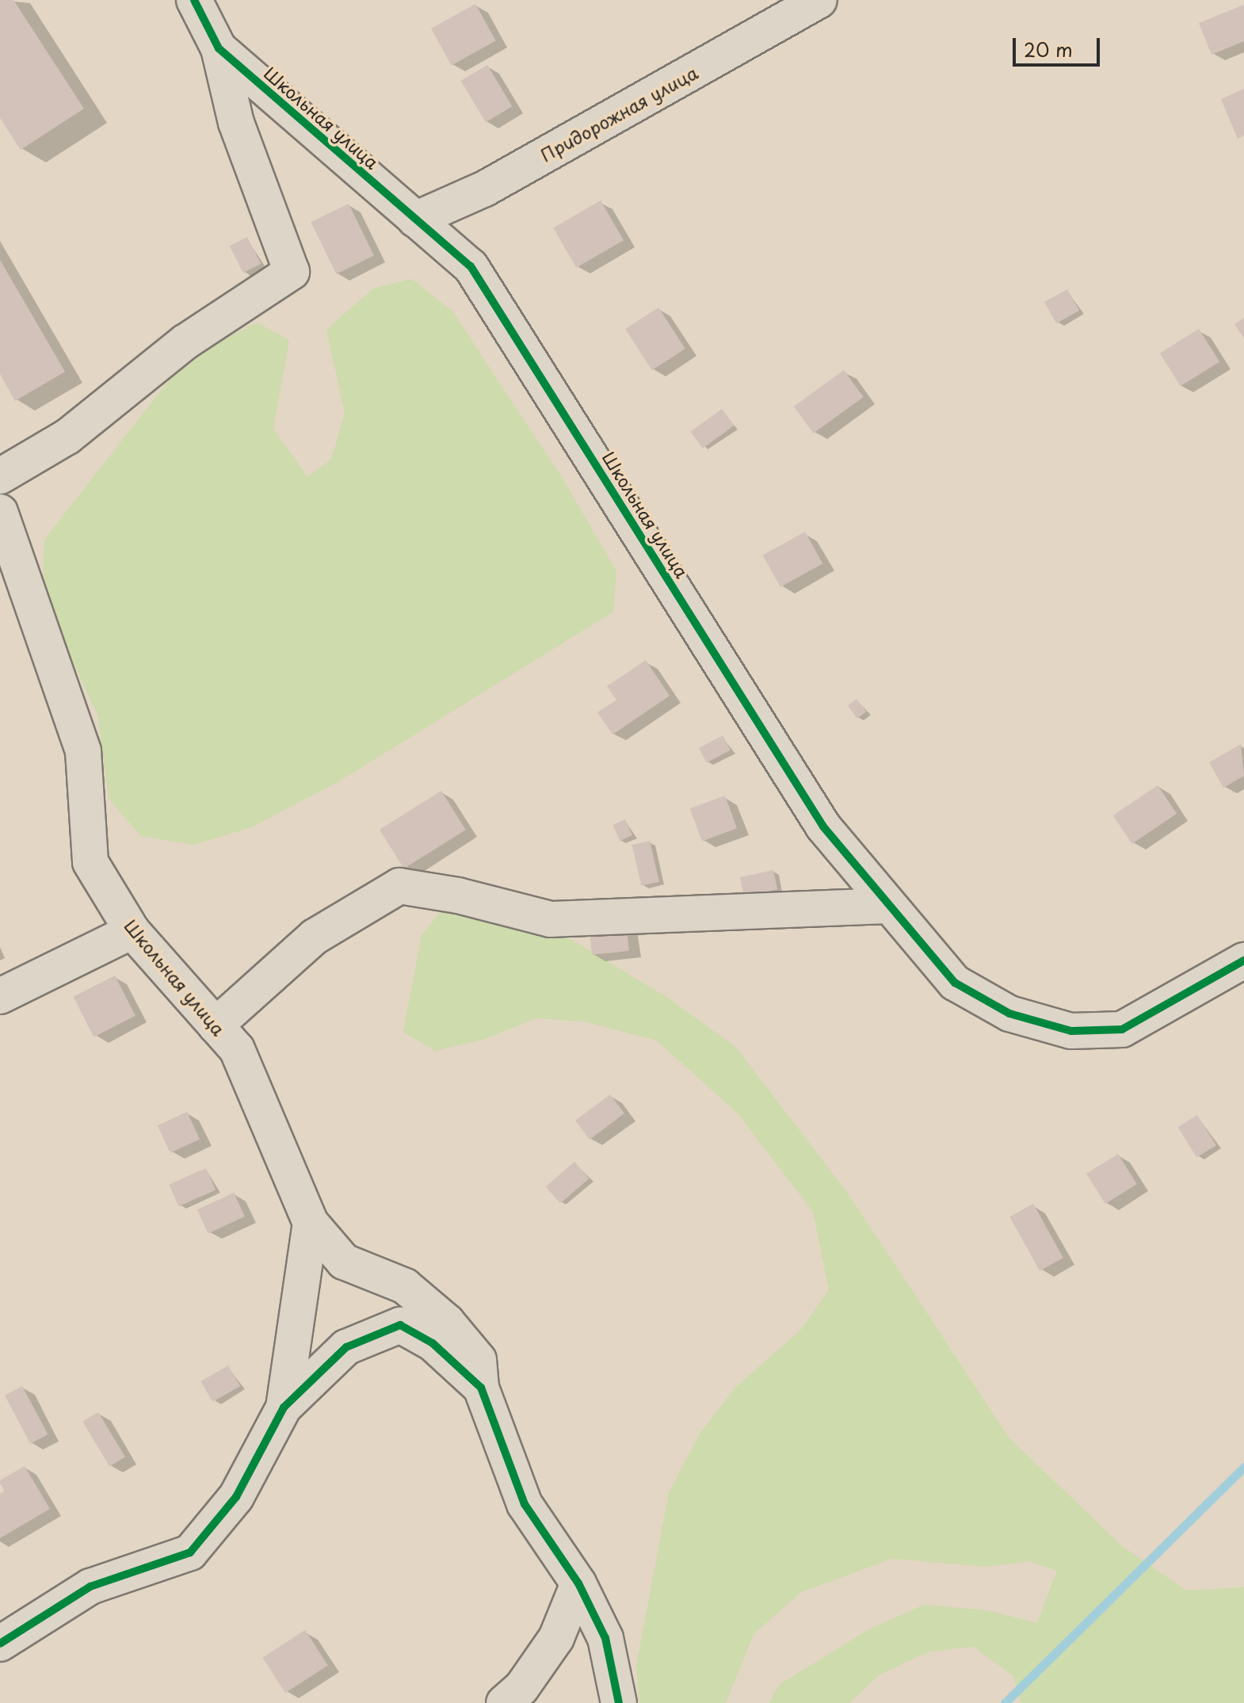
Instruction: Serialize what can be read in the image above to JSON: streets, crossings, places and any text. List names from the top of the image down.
{
  "streets": {
    "street": ["Придорожная улица", "Школьная улица"]
  },
  "crossings": [
    ["Придорожная улица", "Школьная улица"]
  ],
  "scale_bar": "20 m"
}
